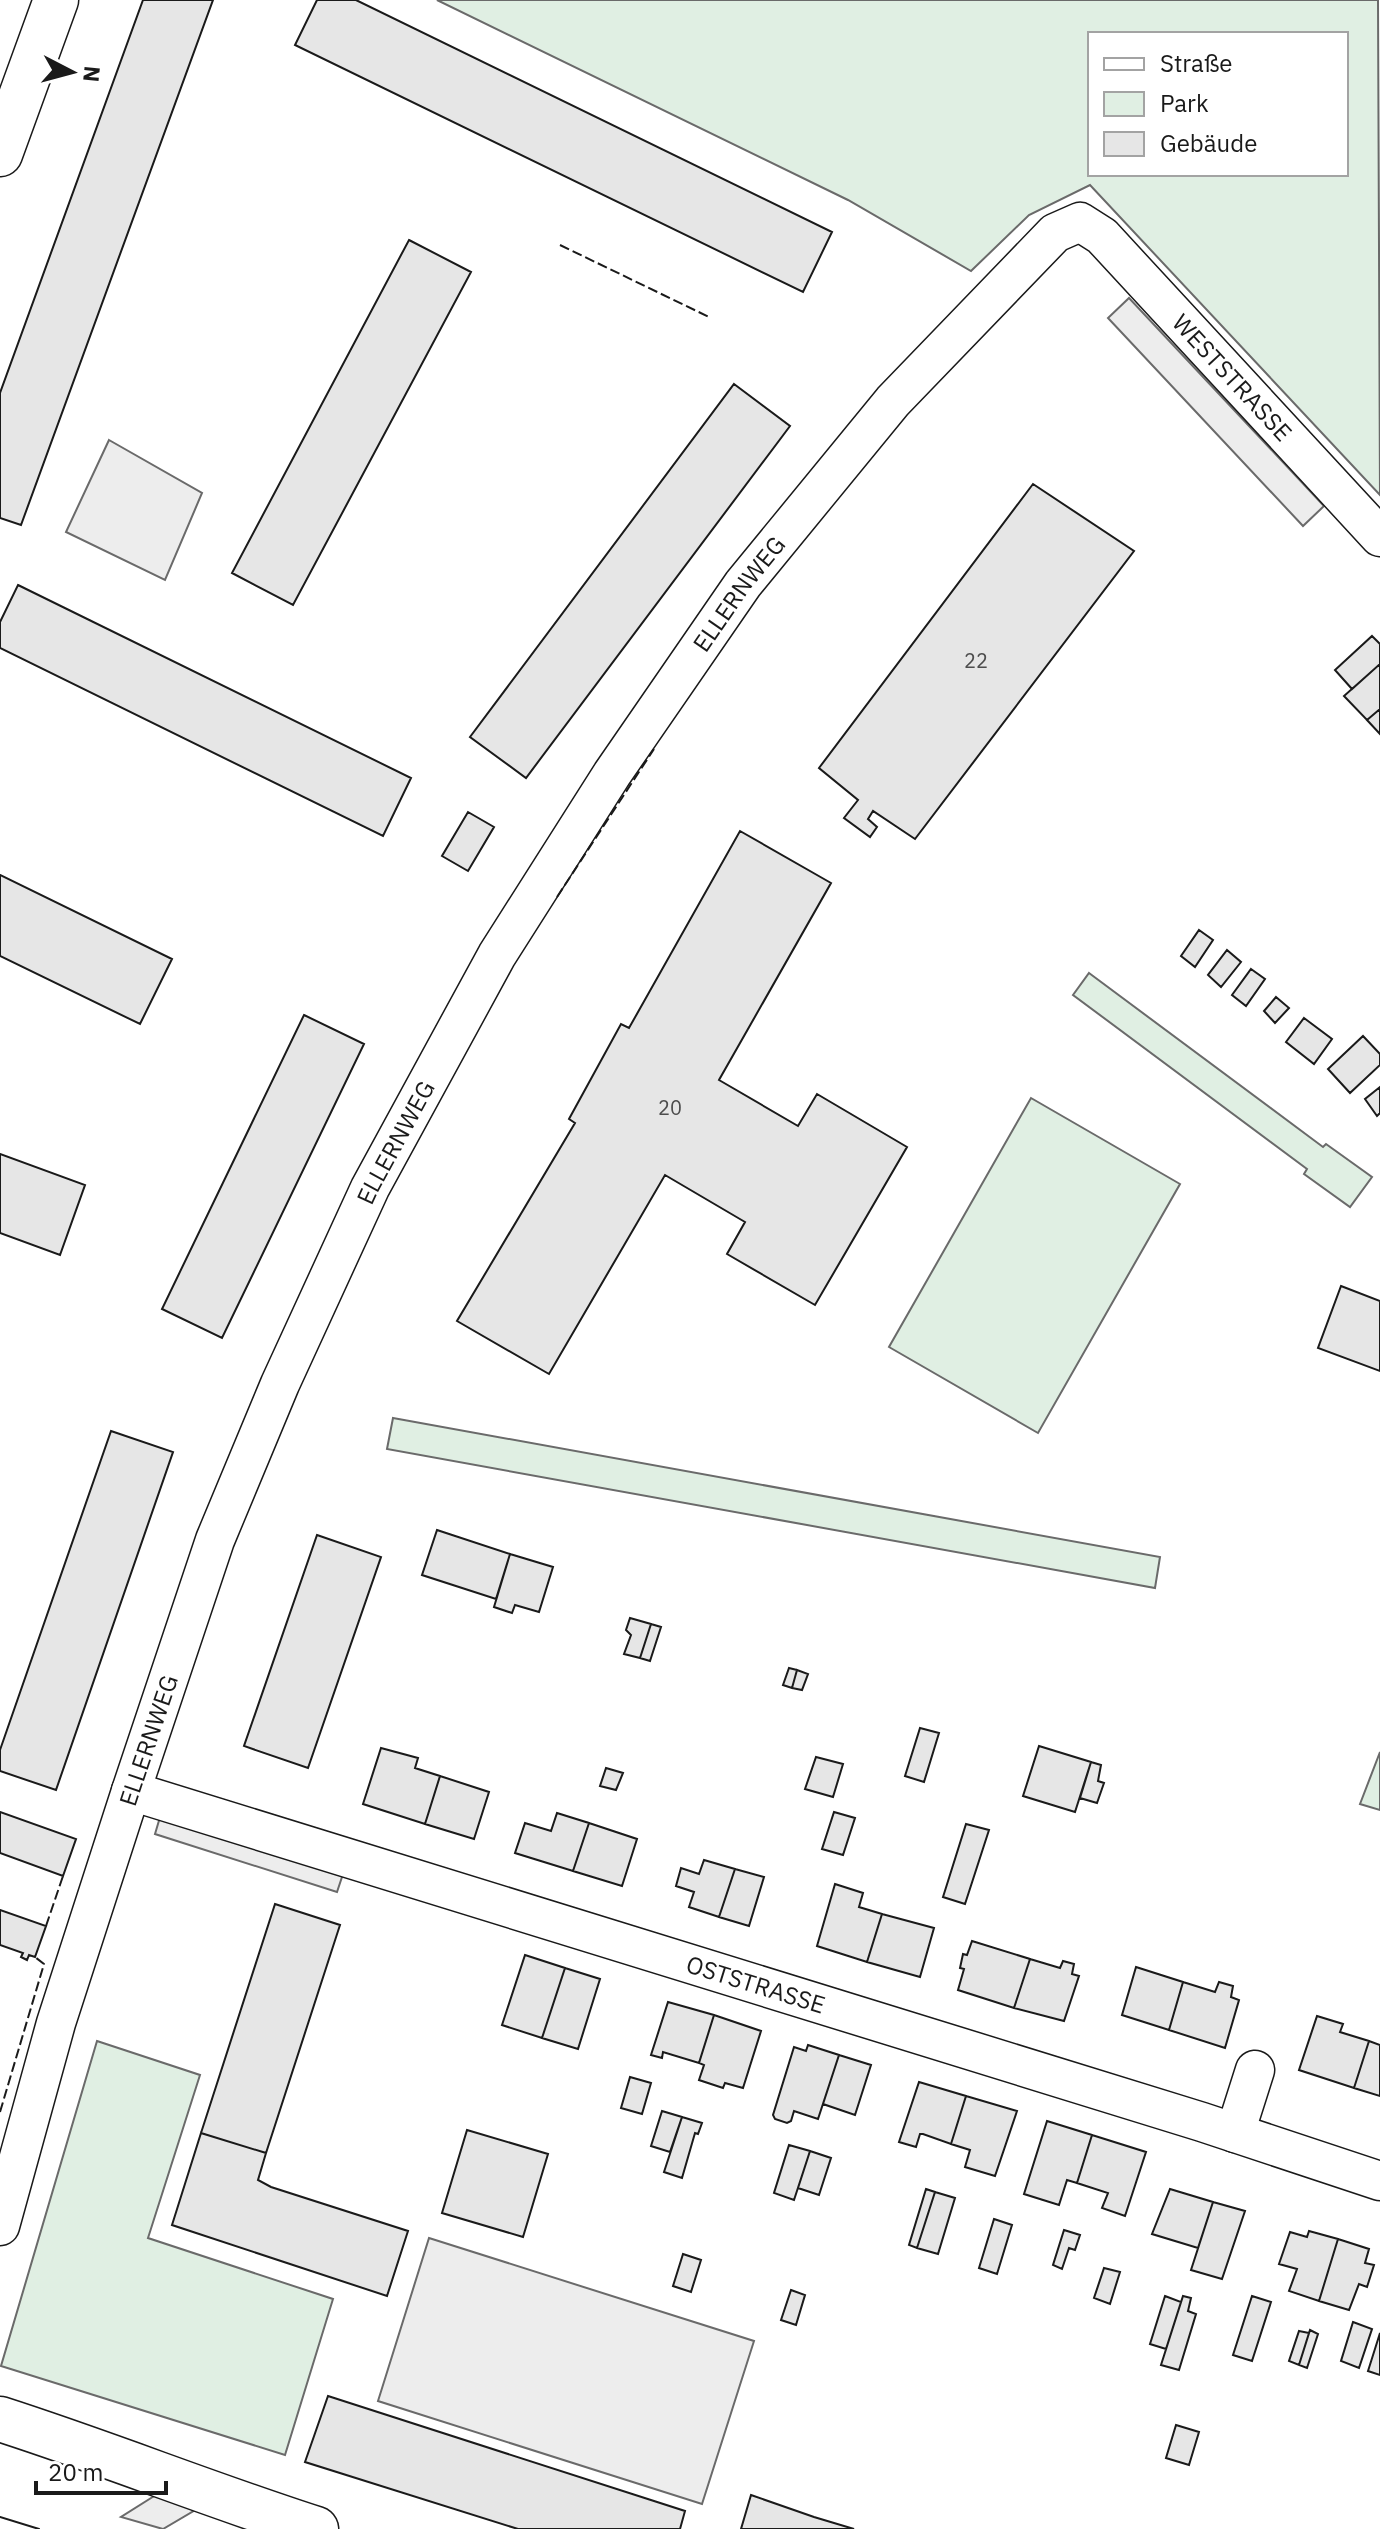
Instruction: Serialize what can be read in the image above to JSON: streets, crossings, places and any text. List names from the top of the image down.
{
  "streets": {
    "street": ["WESTSTRASSE", "ELLERNWEG", "OSTSTRASSE"]
  },
  "crossings": [
    ["WESTSTRASSE", "ELLERNWEG"],
    ["ELLERNWEG", "OSTSTRASSE"]
  ],
  "house_numbers": ["22", "20"],
  "legend": ["Straße", "Park", "Gebäude"],
  "scale_bar": "20 m",
  "north": "right"
}
